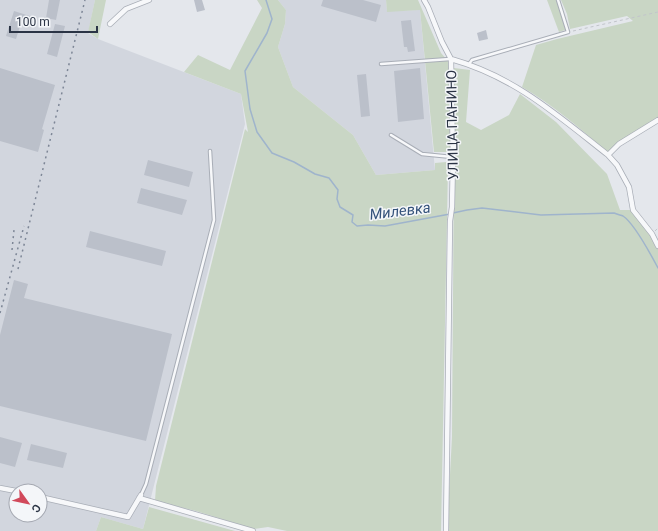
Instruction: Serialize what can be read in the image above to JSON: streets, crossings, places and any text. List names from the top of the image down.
{
  "streets": {
    "street": ["УЛИЦА ПАНИНО"]
  },
  "water": ["Милевка"],
  "scale_bar": "100 m",
  "north": "bottom right"
}
